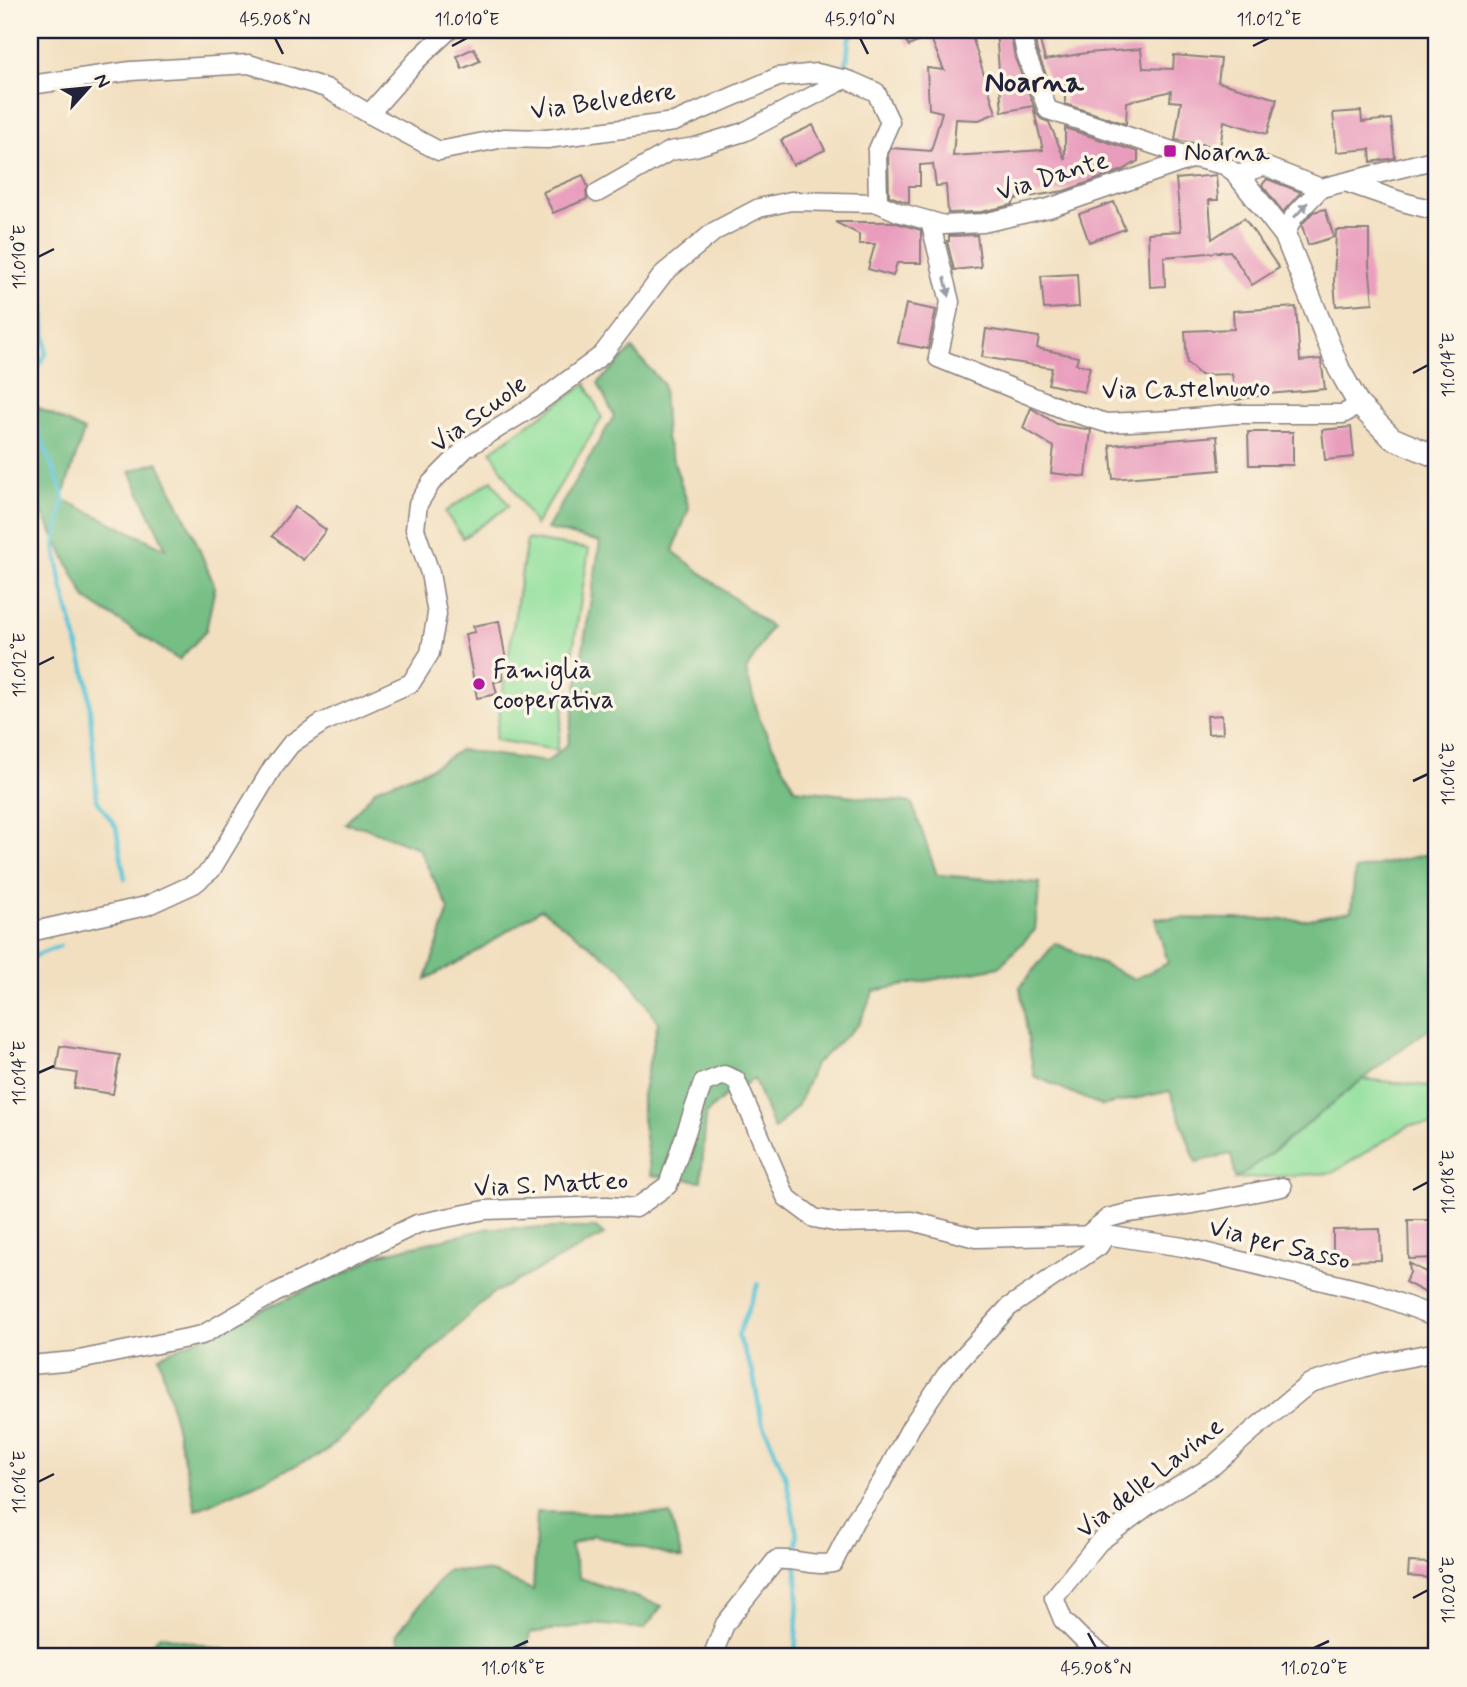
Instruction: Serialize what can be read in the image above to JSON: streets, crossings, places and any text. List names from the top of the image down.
{
  "streets": {
    "street": [
      "Via Belvedere",
      "Via Dante",
      "Via Castelnuovo",
      "Via Scuole",
      "Via S. Matteo",
      "Via per Sasso",
      "Via delle Lavine"
    ]
  },
  "crossings": [
    ["Via Belvedere", "Via Dante"],
    ["Via Belvedere", "Via Scuole"],
    ["Via Dante", "Via Castelnuovo"],
    ["Via Dante", "Via Scuole"],
    ["Via S. Matteo", "Via per Sasso"]
  ],
  "one_way": ["Via Castelnuovo"],
  "districts": ["Noarna"],
  "places": {
    "transit": ["Noarna"],
    "other": ["Famiglia cooperativa"]
  },
  "north": "top right",
  "coordinates": [
    "45.908°N",
    "11.010°E",
    "45.910°N",
    "11.012°E",
    "11.014°E",
    "11.016°E",
    "11.018°E",
    "11.020°E"
  ]
}
